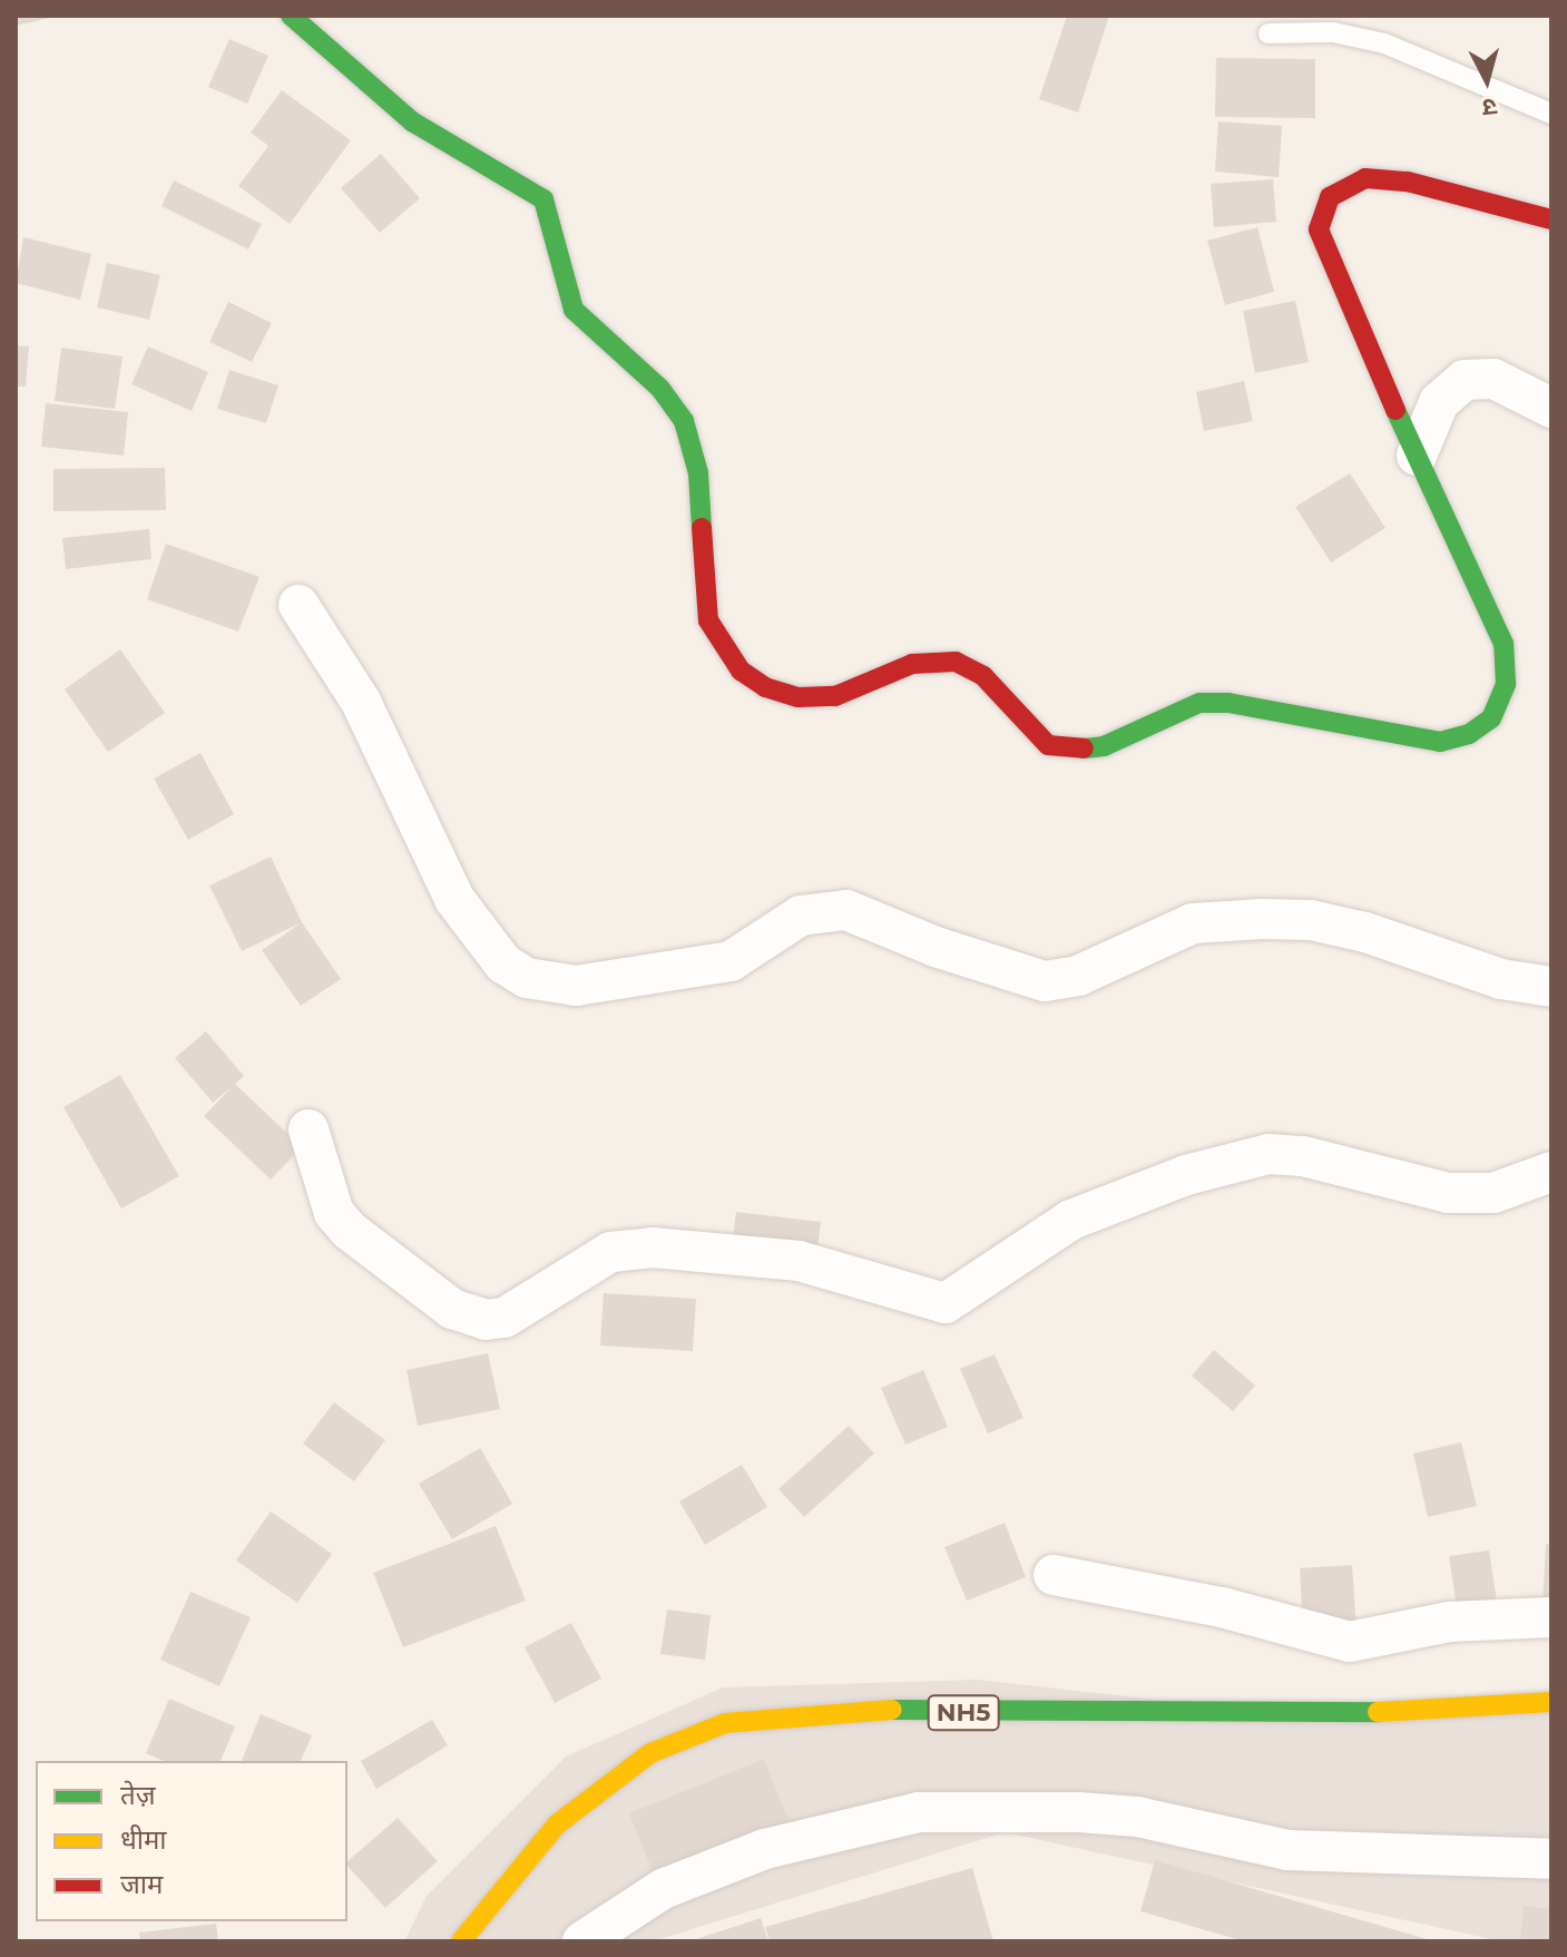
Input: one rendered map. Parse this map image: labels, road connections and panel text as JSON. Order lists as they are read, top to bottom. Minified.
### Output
{"streets":{"main road":["NH5"]},"legend":["तेज़","धीमा","जाम"],"north":"bottom"}
